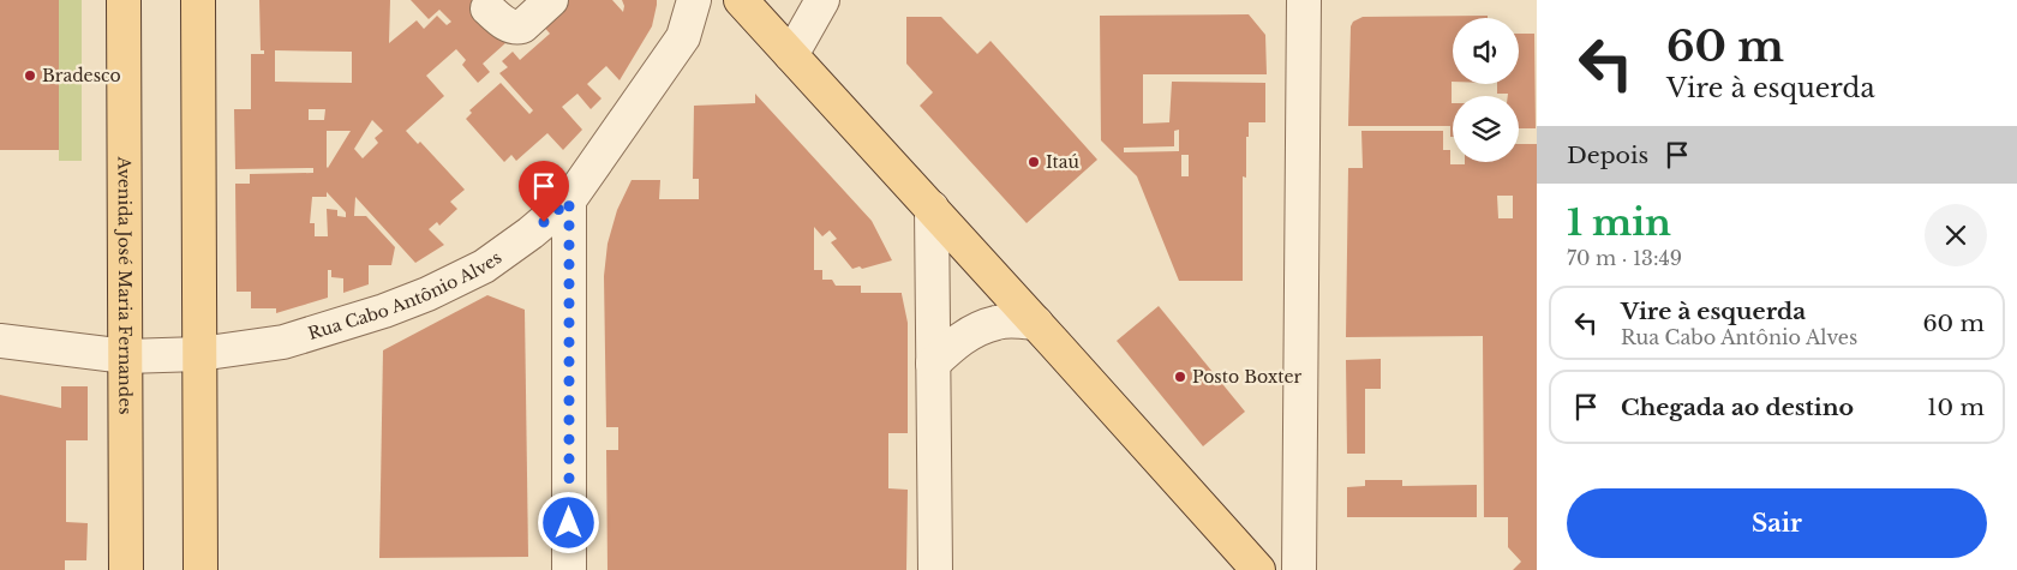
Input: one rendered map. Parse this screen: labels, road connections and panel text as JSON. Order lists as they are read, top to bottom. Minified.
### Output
{"streets":{"main road":["Avenida José Maria Fernandes"],"street":["Rua Cabo Antônio Alves"]},"crossings":[["Avenida José Maria Fernandes","Rua Cabo Antônio Alves"]],"places":["Bradesco","Itaú","Posto Boxter"],"page":{"turn":["60 m","Vire à esquerda"],"then":"Depois","heading":["1 min","70 m · 13:49"],"list":[{"name":"Vire à esquerda","note":"Rua Cabo Antônio Alves","value":"60 m"},{"name":"Chegada ao destino","value":"10 m"}],"buttons":"Sair"}}
